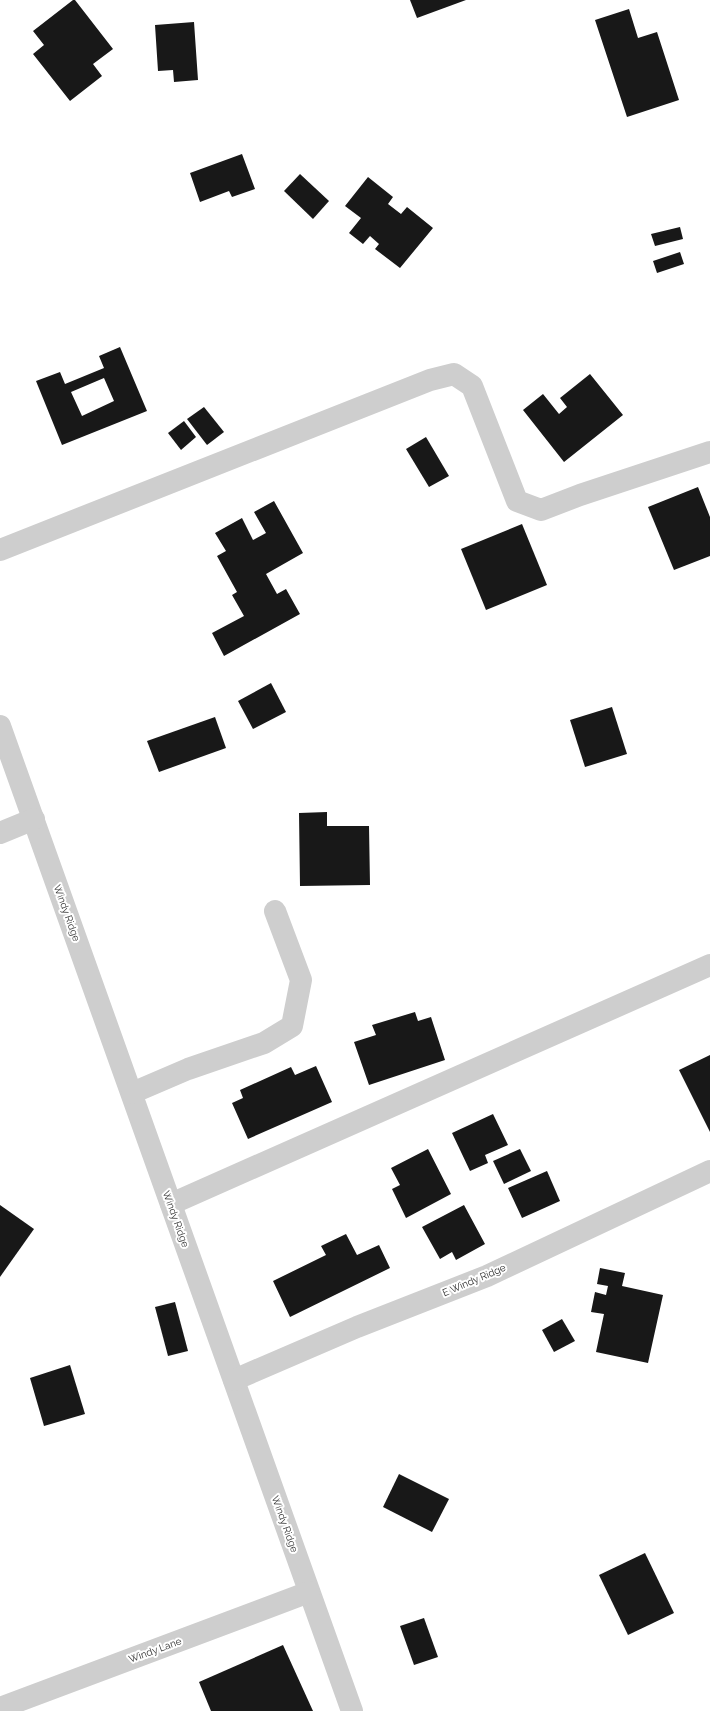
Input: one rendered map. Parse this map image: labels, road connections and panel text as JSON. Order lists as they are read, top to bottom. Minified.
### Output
{"streets":{"street":["Windy Ridge","E Windy Ridge","Windy Lane"]},"crossings":[["Windy Ridge","E Windy Ridge"],["Windy Ridge","Windy Lane"]]}
